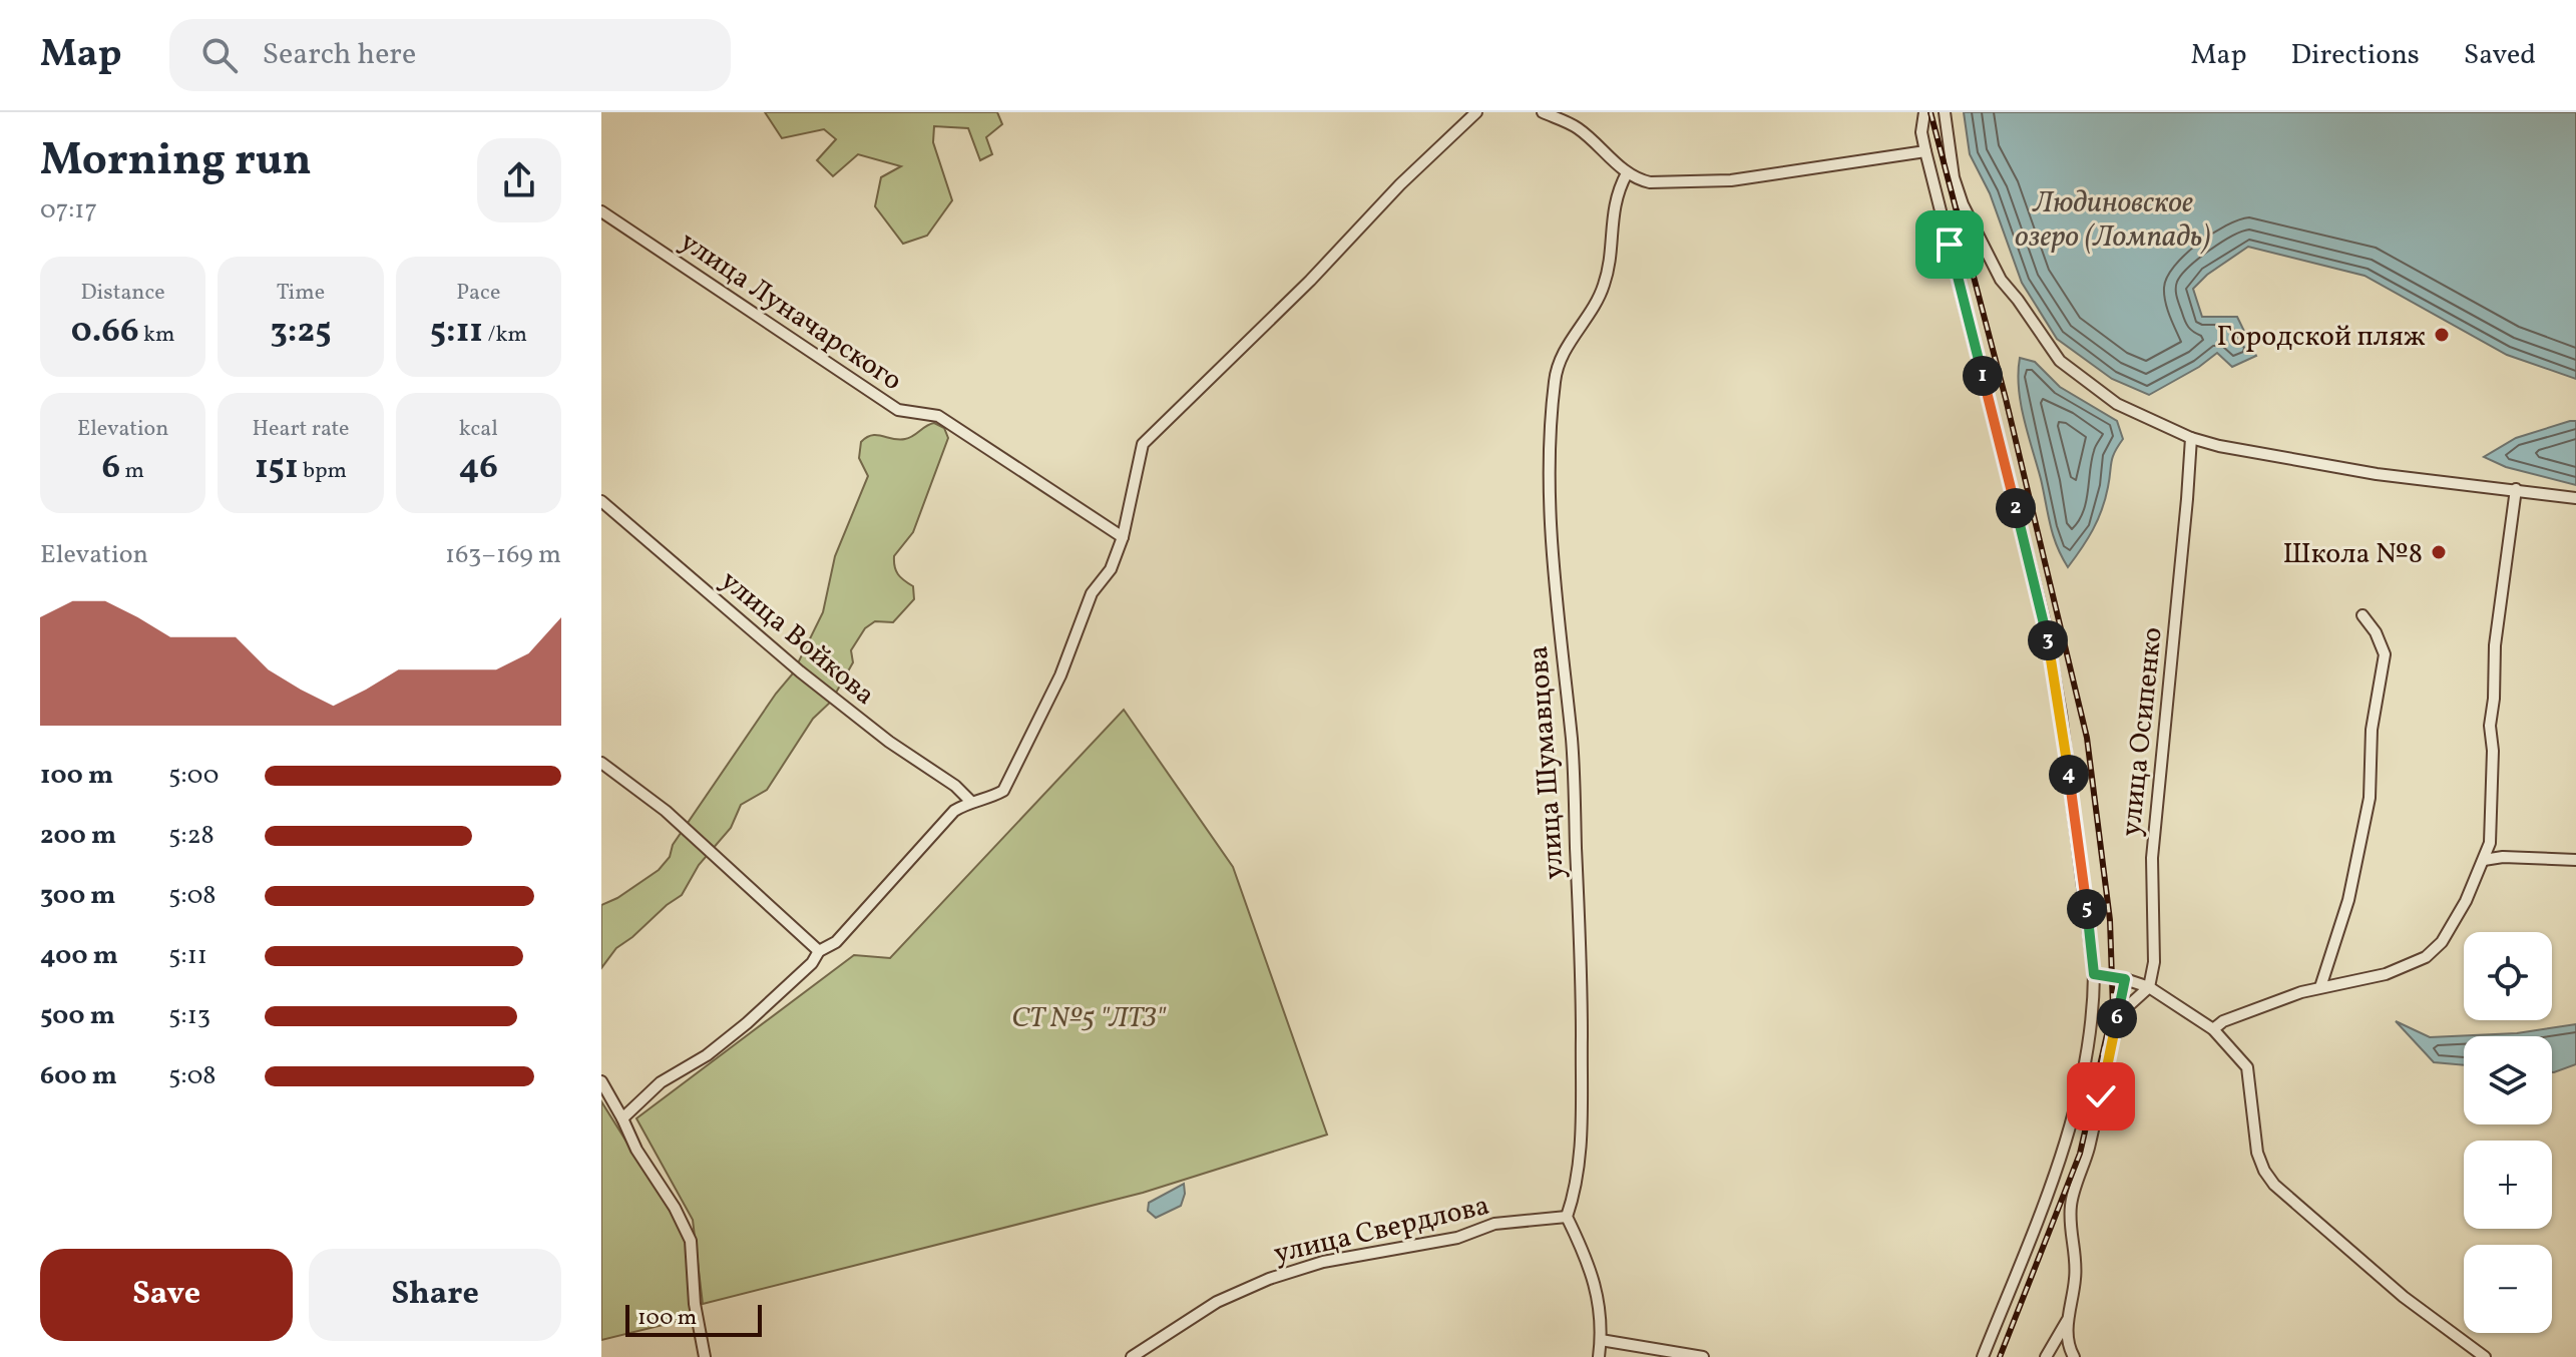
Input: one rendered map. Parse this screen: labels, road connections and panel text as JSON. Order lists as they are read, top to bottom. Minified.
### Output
{"streets":{"street":["улица Луначарского","улица Войкова","улица Осипенко","улица Шумавцова","улица Свердлова"]},"crossings":[["улица Шумавцова","улица Свердлова"]],"water":["Людиновское озеро (Ломпадь)"],"parks":["СТ №5 \"ЛТЗ\""],"places":["Городской пляж","Школа №8"],"scale_bar":"100 m","page":{"header":"Map","search":"Search here","nav":["Map","Directions","Saved"],"heading":["Morning run","07:17"],"stats":[["Distance","0.66 km"],["Time","3:25"],["Pace","5:11 /km"],["Elevation","6 m"],["Heart rate","151 bpm"],["kcal","46"]],"pins":["1","2","3","4","5","6"],"chart":["Elevation","163–169 m"],"list":[{"name":"100 m","note":"5:00"},{"name":"200 m","note":"5:28"},{"name":"300 m","note":"5:08"},{"name":"400 m","note":"5:11"},{"name":"500 m","note":"5:13"},{"name":"600 m","note":"5:08"}],"map_buttons":["+","−"],"buttons":["Save","Share"],"scale":"100 m"}}
